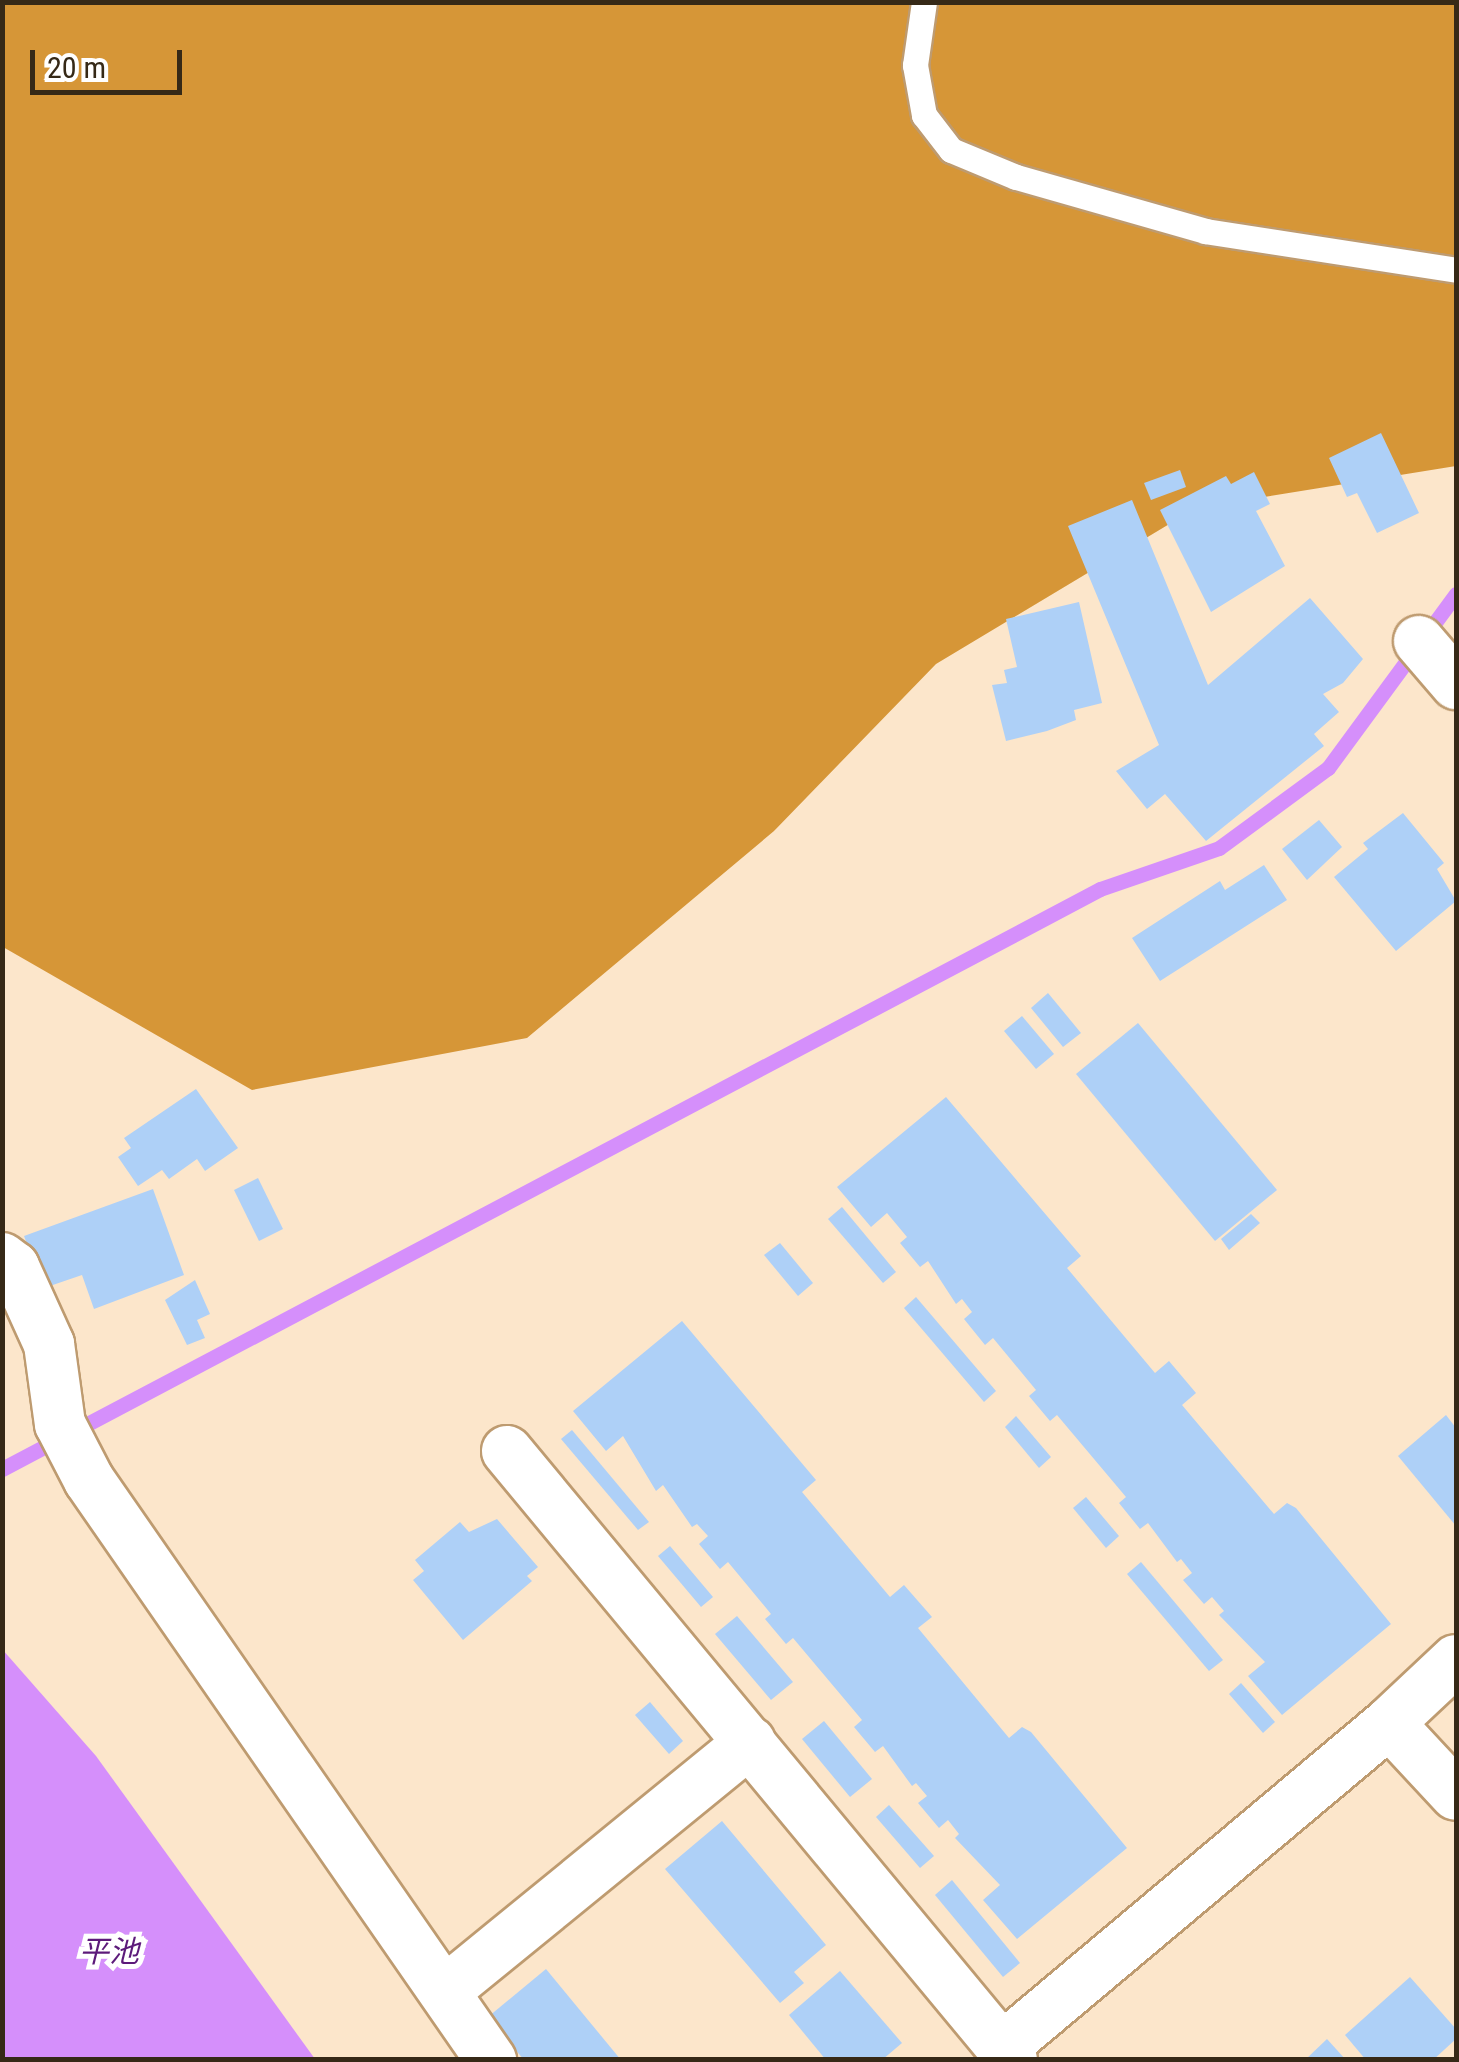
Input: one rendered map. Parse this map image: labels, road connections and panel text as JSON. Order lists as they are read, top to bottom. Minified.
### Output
{"water":["平池"],"scale_bar":"20 m"}
